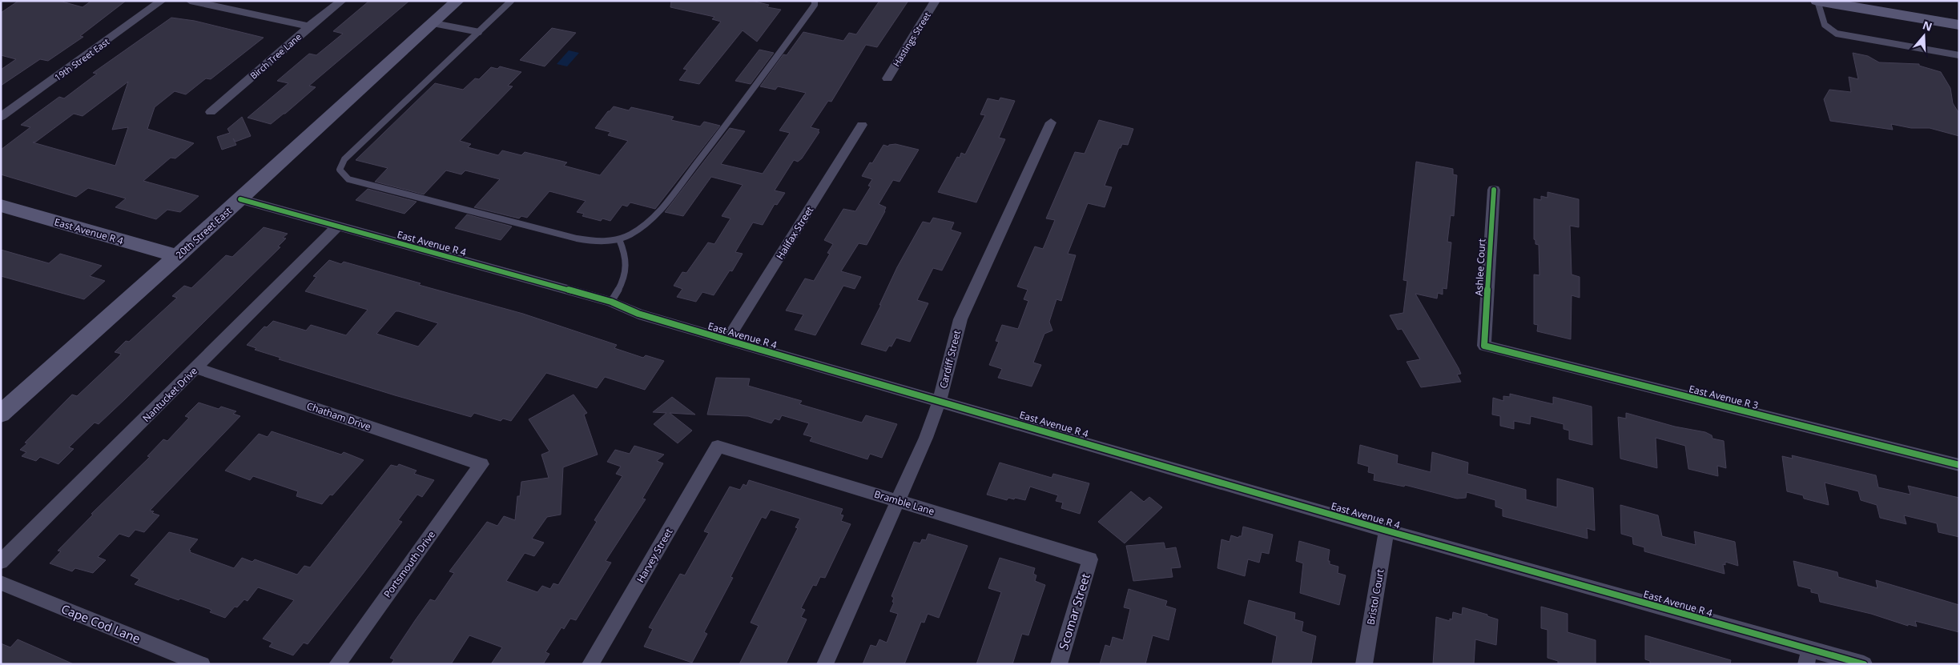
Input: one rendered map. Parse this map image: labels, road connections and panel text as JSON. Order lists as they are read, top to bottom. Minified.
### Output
{"streets":{"street":["Hastings Street","Birch Tree Lane","19th Street East","East Avenue R 4","20th Street East","Halifax Street","Ashlee Court","Cardiff Street","Nantucket Drive","East Avenue R 3","Chatham Drive","Bramble Lane","Harvey Street","Portsmouth Drive","Bristol Court","Scomar Street","Cape Cod Lane"]},"crossings":[["East Avenue R 4","20th Street East"],["East Avenue R 4","Halifax Street"],["East Avenue R 4","Cardiff Street"],["East Avenue R 4","Nantucket Drive"],["East Avenue R 4","Bristol Court"],["Ashlee Court","East Avenue R 3"],["Cardiff Street","Bramble Lane"],["Nantucket Drive","Chatham Drive"],["Chatham Drive","Portsmouth Drive"],["Bramble Lane","Harvey Street"],["Bramble Lane","Scomar Street"]],"north":"top"}
